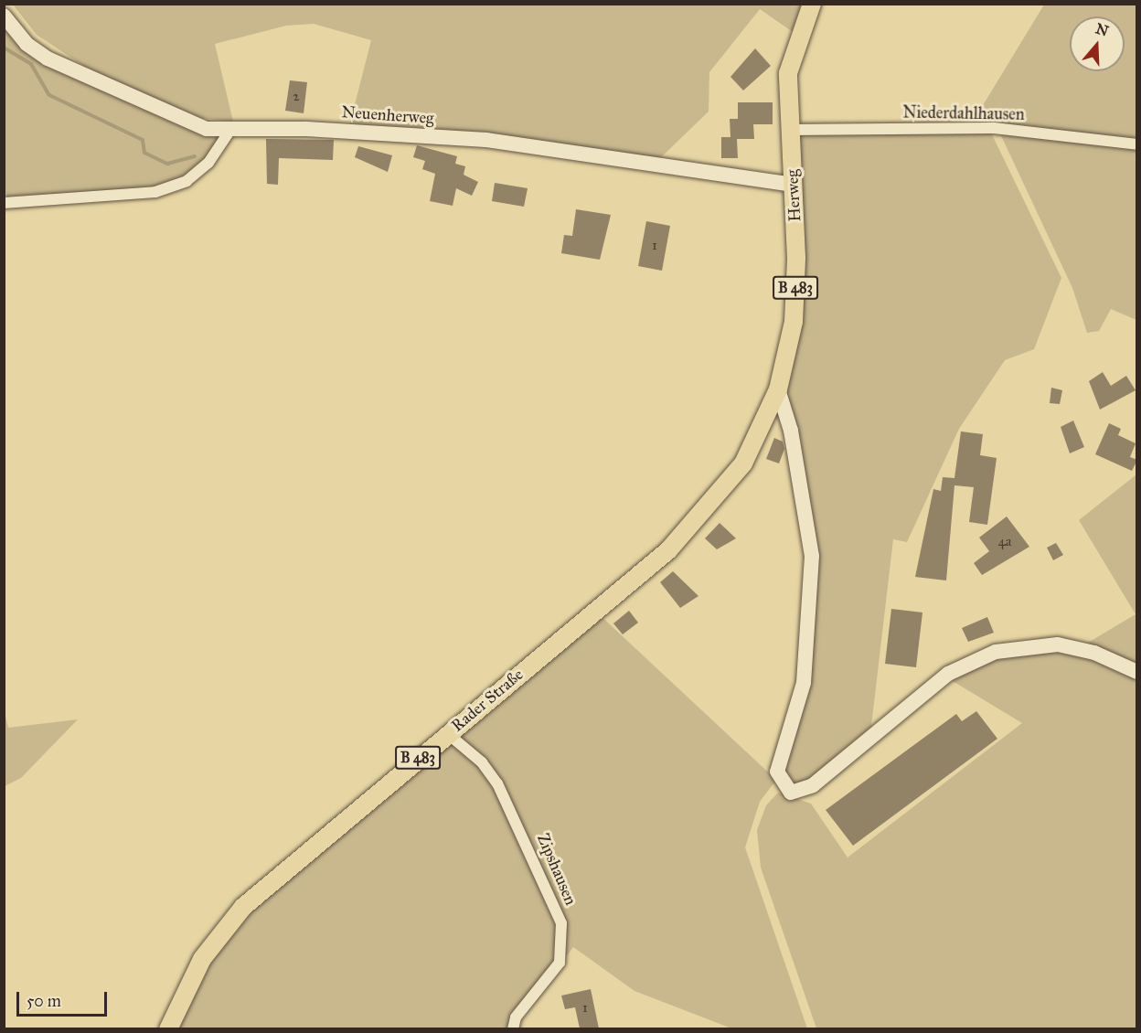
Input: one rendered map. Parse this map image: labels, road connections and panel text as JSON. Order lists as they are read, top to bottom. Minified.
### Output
{"streets":{"main road":["Herweg","B 483","Rader Straße"],"street":["Niederdahlhausen","Neuenherweg","Zipshausen"]},"crossings":[["Niederdahlhausen","Herweg"],["Neuenherweg","Herweg"],["Herweg","Rader Straße"],["Rader Straße","Zipshausen"]],"house_numbers":["2","1","4a","1"],"scale_bar":"50 m","north":"top"}
